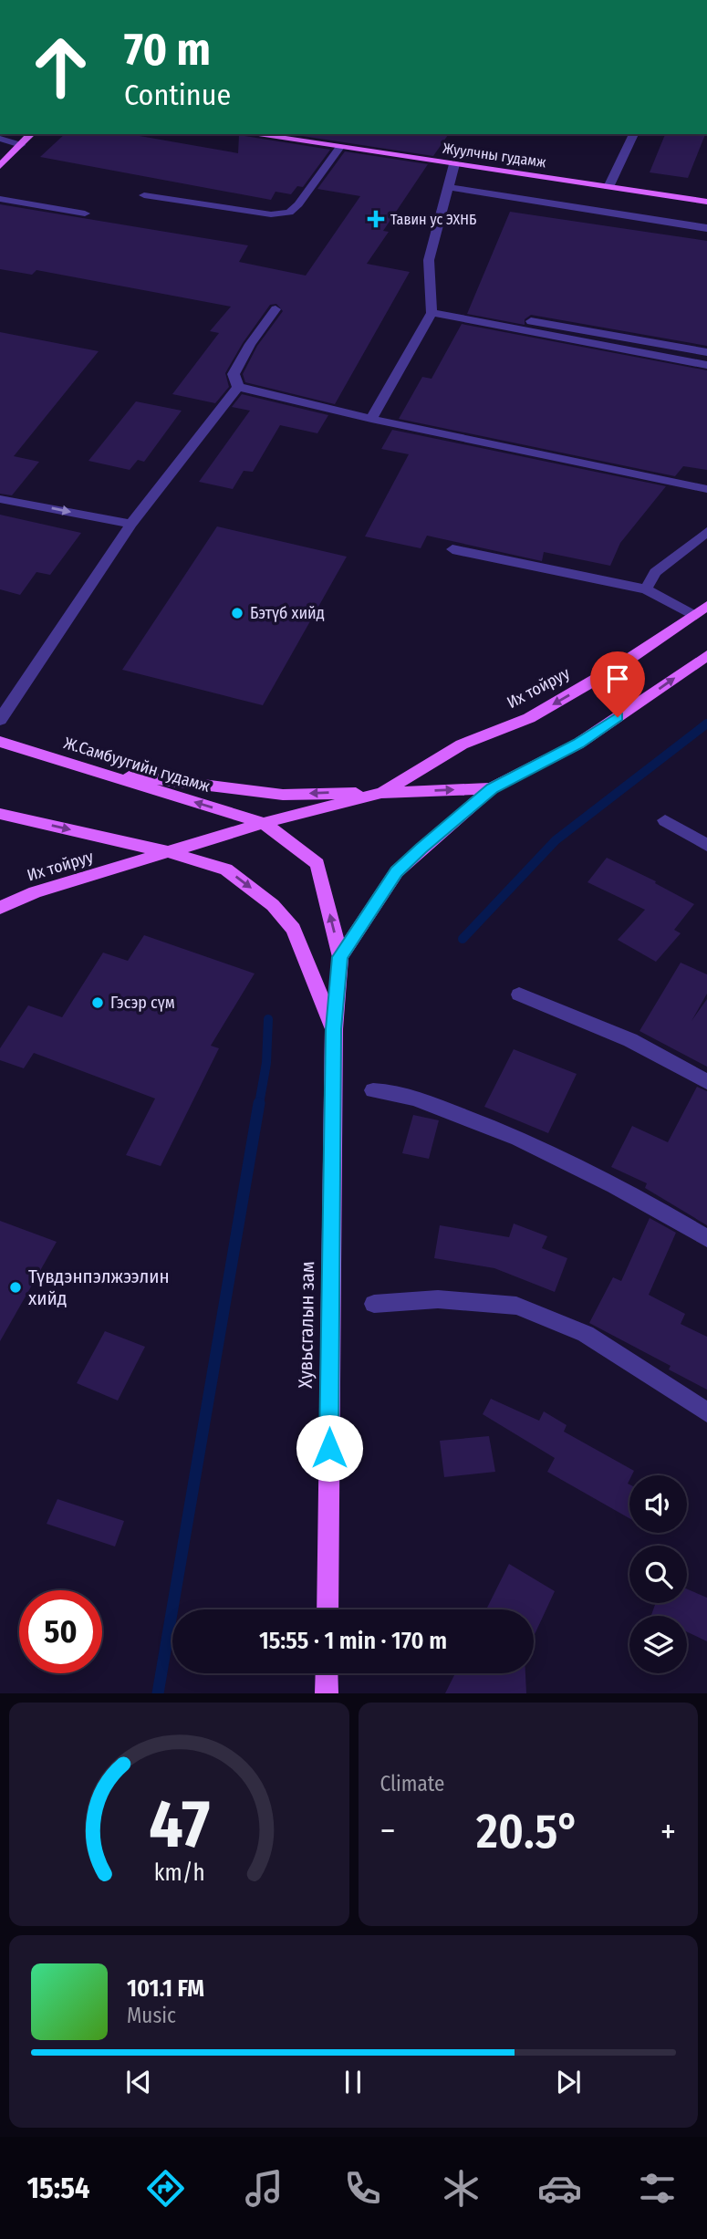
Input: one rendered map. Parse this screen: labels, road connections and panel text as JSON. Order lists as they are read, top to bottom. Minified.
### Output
{"streets":{"main road":["Жуулчны гудамж","Их тойруу","Ж.Самбуугийн гудамж","Хувьсгалын зам"]},"crossings":[["Их тойруу","Ж.Самбуугийн гудамж"]],"places":{"health":["Тавин ус ЭХНБ"],"other":["Бэтүб хийд","Гэсэр сүм","Түвдэнпэлжээлин хийд"]},"page":{"turn":["70 m","Continue"],"limit":"50","trip":"15:55 · 1 min · 170 m","tile":"Climate","heat":["−","20.5°","+"],"song":["101.1 FM","Music"],"tabs":"15:54","gauge":["47","km/h"]}}
